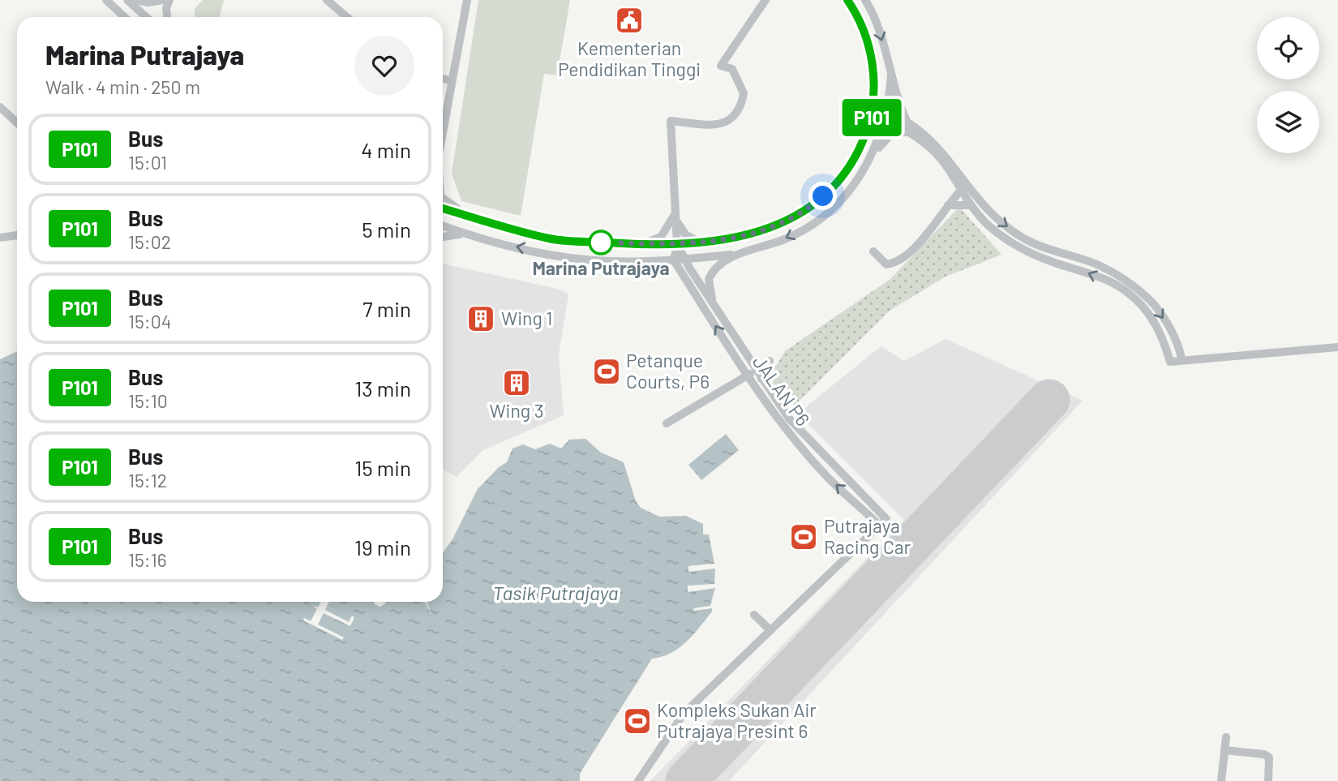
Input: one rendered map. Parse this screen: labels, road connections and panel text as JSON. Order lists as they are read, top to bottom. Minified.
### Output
{"streets":{"street":["JALAN P6"]},"water":["Tasik Putrajaya"],"places":{"public building":["Kementerian Pendidikan Tinggi"],"other":["Marina Putrajaya"],"building":["Wing 1","Wing 3"],"sports":["Petanque Courts, P6","Putrajaya Racing Car","Kompleks Sukan Air Putrajaya Presint 6"]},"lines":["bus line P101"],"page":{"on_map":"P101","heading":["Marina Putrajaya","Walk · 4 min · 250 m"],"list":[{"mark":"P101","name":"Bus","note":"15:01","value":"4 min"},{"mark":"P101","name":"Bus","note":"15:02","value":"5 min"},{"mark":"P101","name":"Bus","note":"15:04","value":"7 min"},{"mark":"P101","name":"Bus","note":"15:10","value":"13 min"},{"mark":"P101","name":"Bus","note":"15:12","value":"15 min"},{"mark":"P101","name":"Bus","note":"15:16","value":"19 min"}]}}
